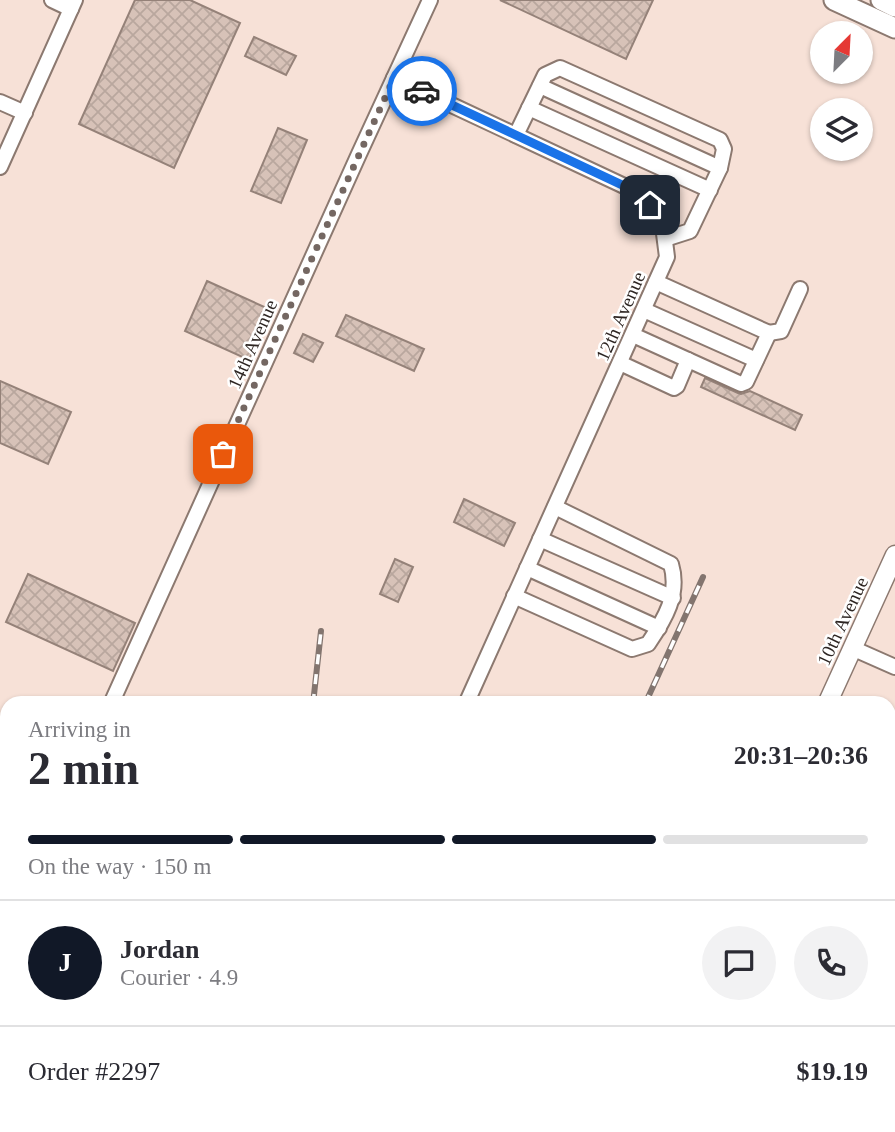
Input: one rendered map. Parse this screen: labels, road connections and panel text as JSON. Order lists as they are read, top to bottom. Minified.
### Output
{"streets":{"main road":["10th Avenue"],"street":["12th Avenue","14th Avenue"]},"north":"top right","page":{"heading":["2 min","Arriving in","20:31–20:36"],"panel":["Jordan","Courier · 4.9","Order #2297","$19.19"],"bar":"On the way · 150 m","round":"J"}}
